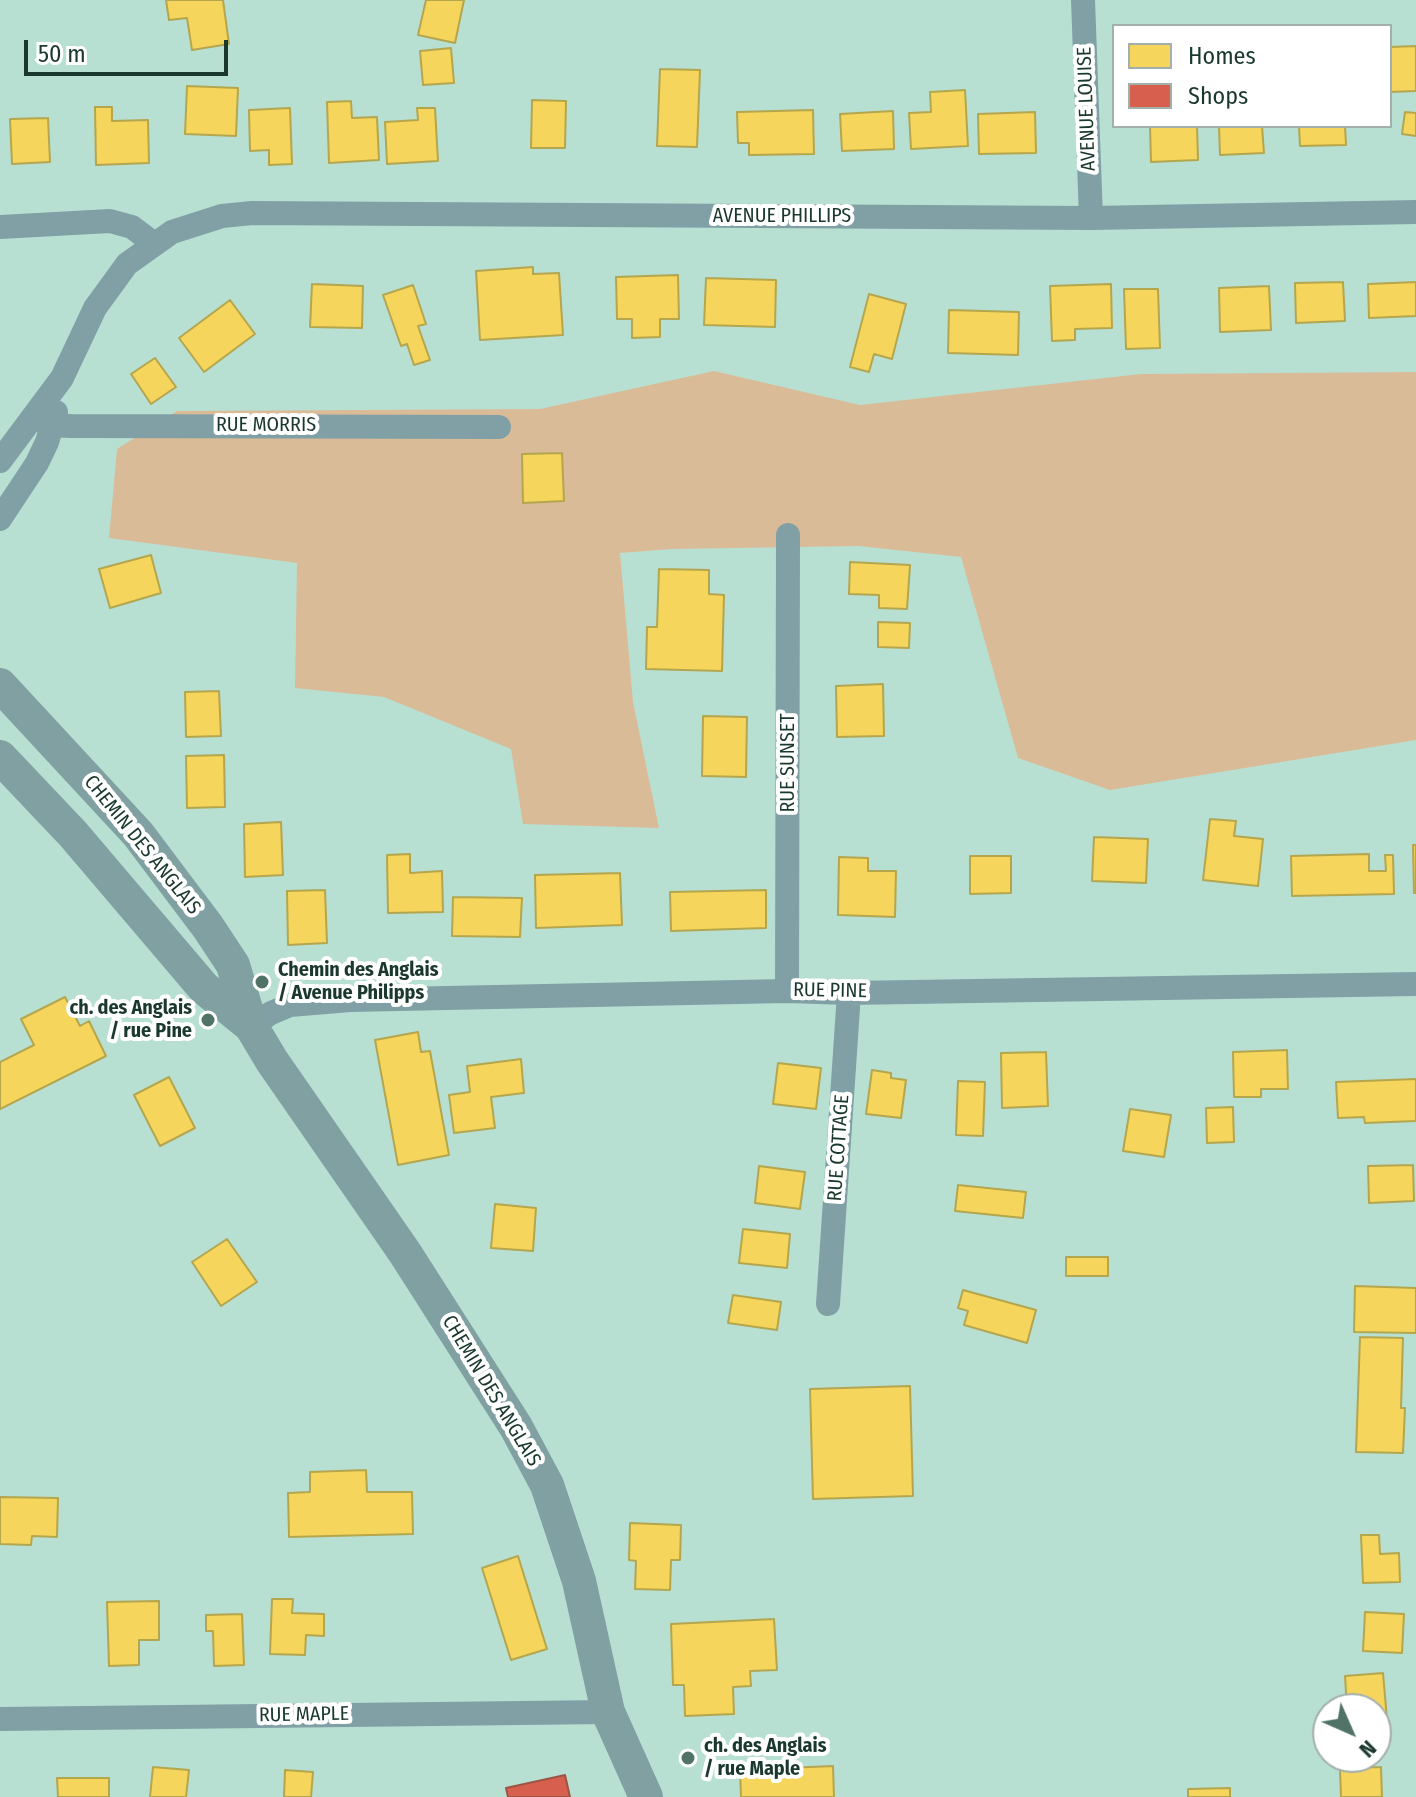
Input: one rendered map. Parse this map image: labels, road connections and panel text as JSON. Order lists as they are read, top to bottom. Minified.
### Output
{"streets":{"street":["AVENUE LOUISE","AVENUE PHILLIPS","RUE MORRIS","RUE SUNSET","CHEMIN DES ANGLAIS","RUE PINE","RUE COTTAGE","RUE MAPLE"]},"crossings":[["AVENUE LOUISE","AVENUE PHILLIPS"],["AVENUE PHILLIPS","RUE MORRIS"],["RUE SUNSET","RUE PINE"],["CHEMIN DES ANGLAIS","RUE PINE"],["CHEMIN DES ANGLAIS","RUE MAPLE"],["RUE PINE","RUE COTTAGE"]],"places":["Chemin des Anglais / Avenue Philipps","ch. des Anglais / rue Pine","ch. des Anglais / rue Maple"],"legend":["Homes","Shops"],"scale_bar":"50 m","north":"bottom right"}
